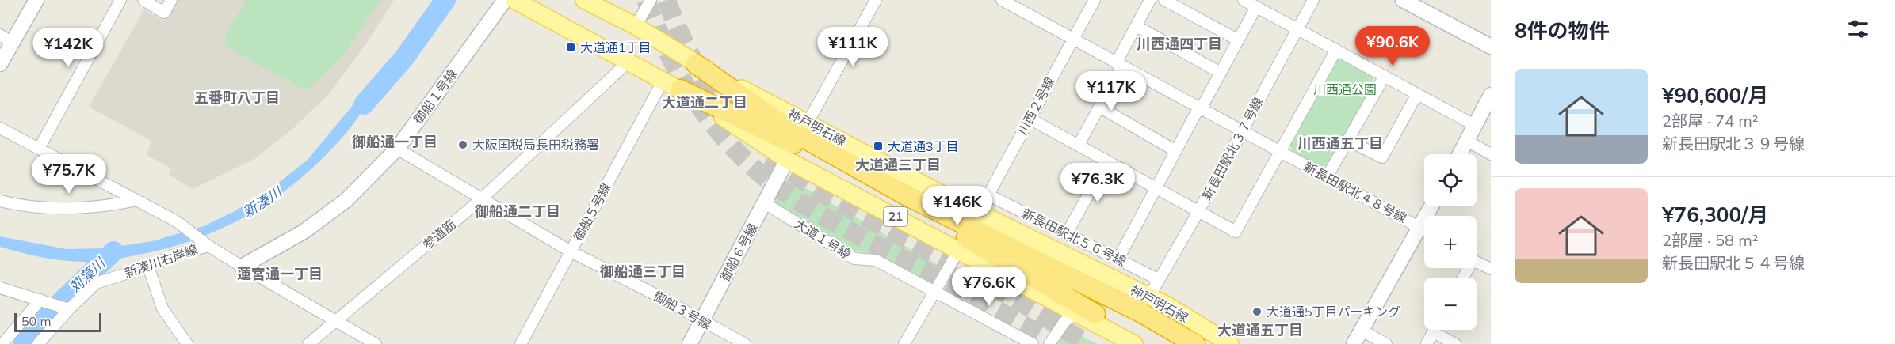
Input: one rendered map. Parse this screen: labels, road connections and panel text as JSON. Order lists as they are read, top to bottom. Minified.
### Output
{"streets":{"main road":["神戸明石線","21"],"street":["御船１号線","川西２号線","新長田駅北３７号線","新長田駅北４８号線","御船５号線","参道筋","新長田駅北５６号線","大道１号線","御船６号線","新湊川右岸線","御船３号線"]},"crossings":[["御船１号線","御船３号線"],["川西２号線","神戸明石線"],["川西２号線","新長田駅北４８号線"],["川西２号線","新長田駅北５６号線"],["川西２号線","大道１号線"],["神戸明石線","新長田駅北３７号線"],["神戸明石線","御船５号線"],["神戸明石線","参道筋"],["神戸明石線","御船６号線"],["新長田駅北３７号線","新長田駅北４８号線"],["新長田駅北３７号線","新長田駅北５６号線"],["御船５号線","御船３号線"],["参道筋","御船３号線"],["大道１号線","御船６号線"],["御船６号線","御船３号線"]],"districts":["川西通四丁目","五番町八丁目","大道通二丁目","御船通一丁目","川西通五丁目","大道通三丁目","御船通二丁目","御船通三丁目","蓮宮通一丁目","大道通五丁目"],"water":["新湊川","苅藻川"],"parks":["川西通公園"],"places":{"transit":["大道通1丁目","大道通3丁目"],"other":["大阪国税局長田税務署","大道通5丁目パーキング"]},"scale_bar":"50 m","page":{"heading":"8件の物件","price":["¥90.6K","¥111K","¥142K","¥117K","¥75.7K","¥76.3K","¥146K","¥76.6K"],"list":[{"name":"¥90,600/月","note":"2部屋 · 74 m² · 新長田駅北３９号線"},{"name":"¥76,300/月","note":"2部屋 · 58 m² · 新長田駅北５４号線"}],"map_buttons":["+","−"],"scale":"50 m"}}
